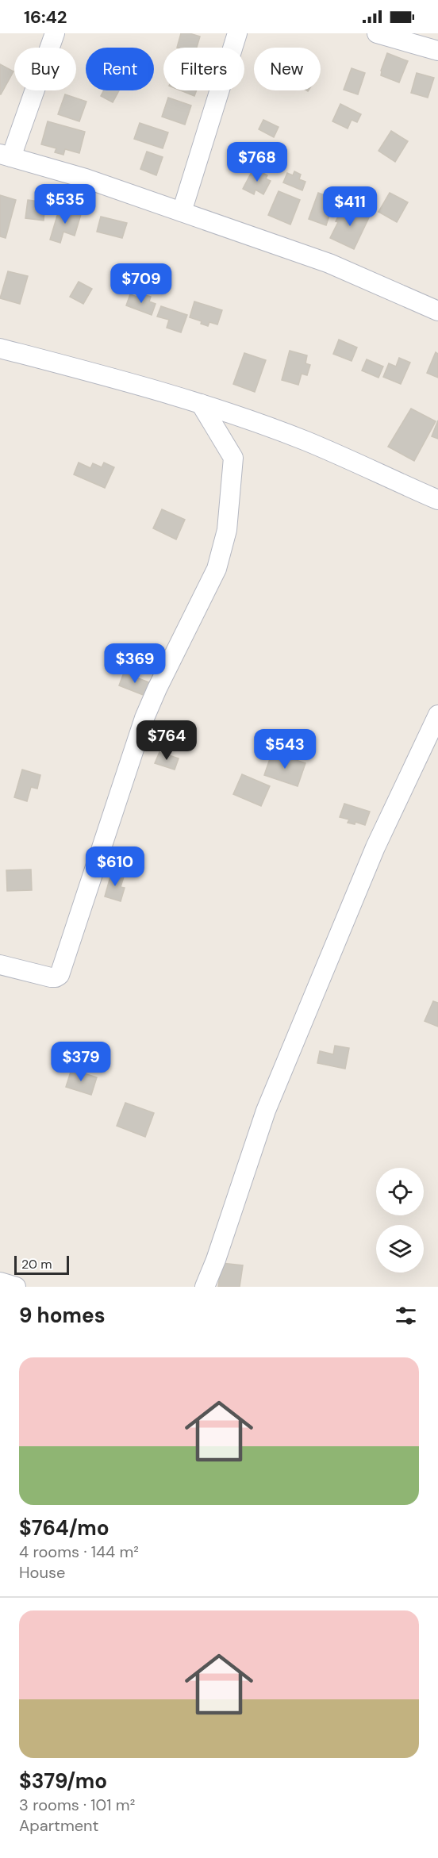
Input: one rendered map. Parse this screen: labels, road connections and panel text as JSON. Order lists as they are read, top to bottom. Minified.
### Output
{"scale_bar":"20 m","page":{"status":"16:42","chip":["Buy","Rent","Filters","New"],"price":["$768","$535","$411","$709","$369","$764","$543","$610","$379"],"scale":"20 m","heading":"9 homes","list":[{"name":"$764/mo","note":"4 rooms · 144 m² · House"},{"name":"$379/mo","note":"3 rooms · 101 m² · Apartment"}]}}
